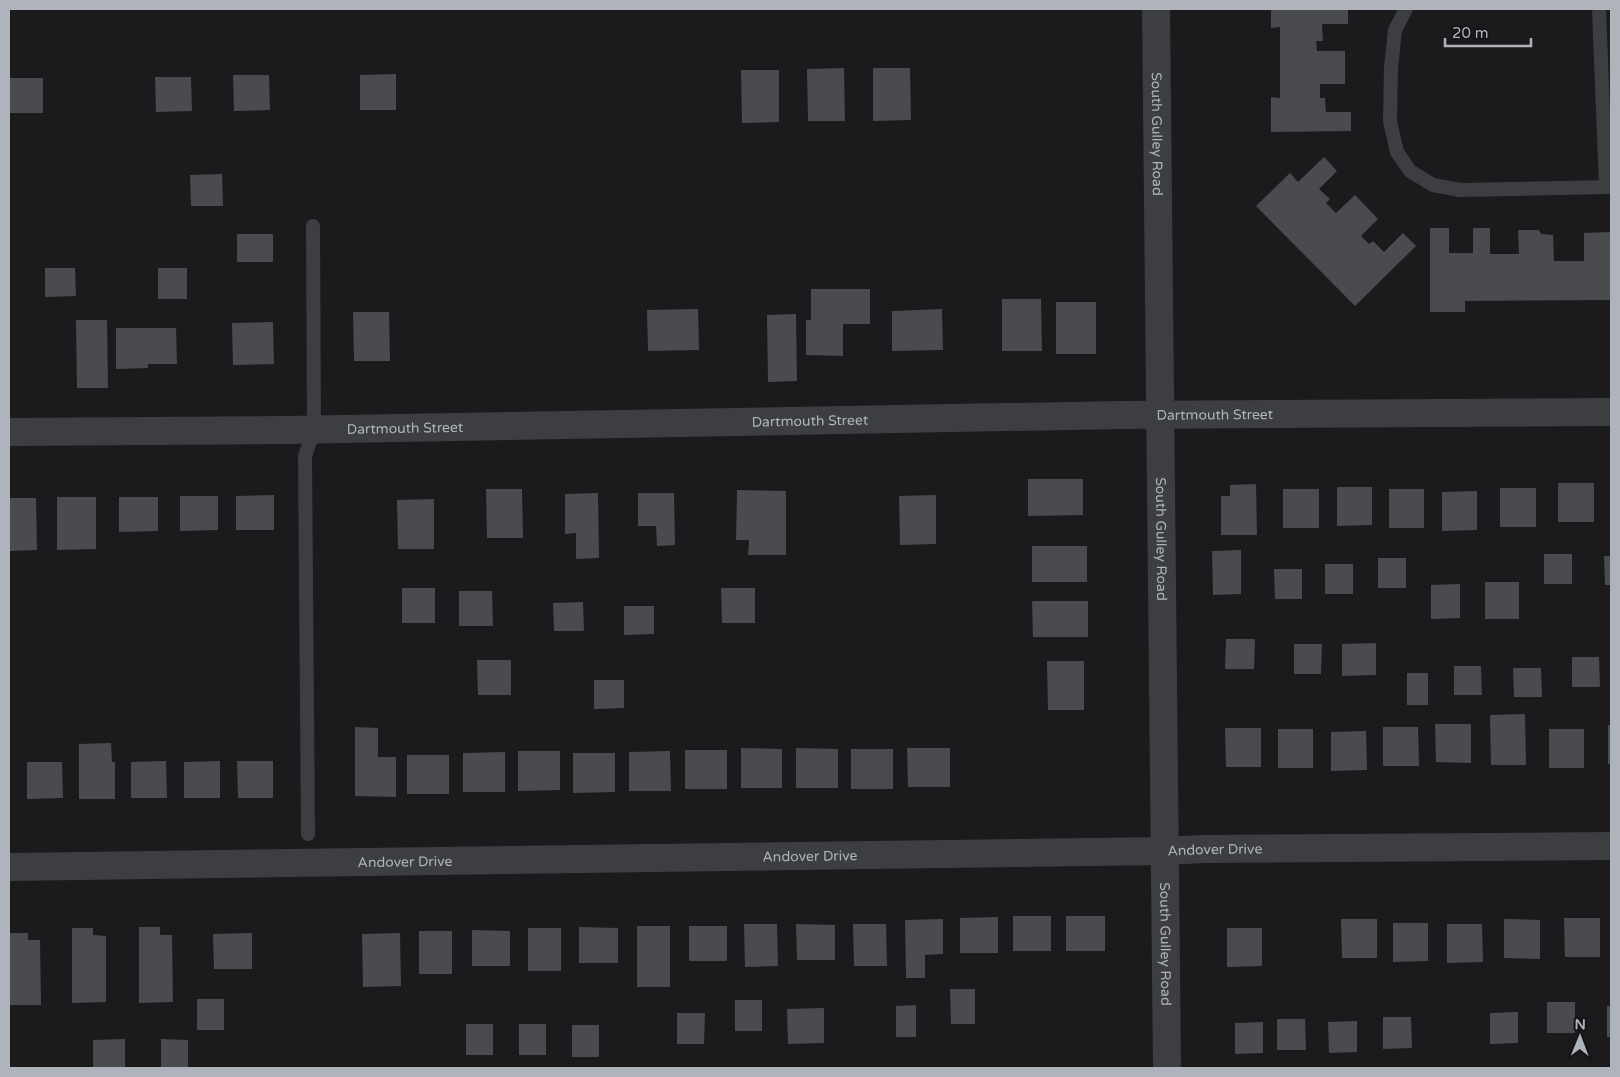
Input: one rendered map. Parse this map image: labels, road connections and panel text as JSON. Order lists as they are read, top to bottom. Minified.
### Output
{"streets":{"street":["South Gulley Road","Dartmouth Street","Andover Drive"]},"crossings":[["South Gulley Road","Dartmouth Street"],["South Gulley Road","Andover Drive"]],"scale_bar":"20 m","north":"top"}
